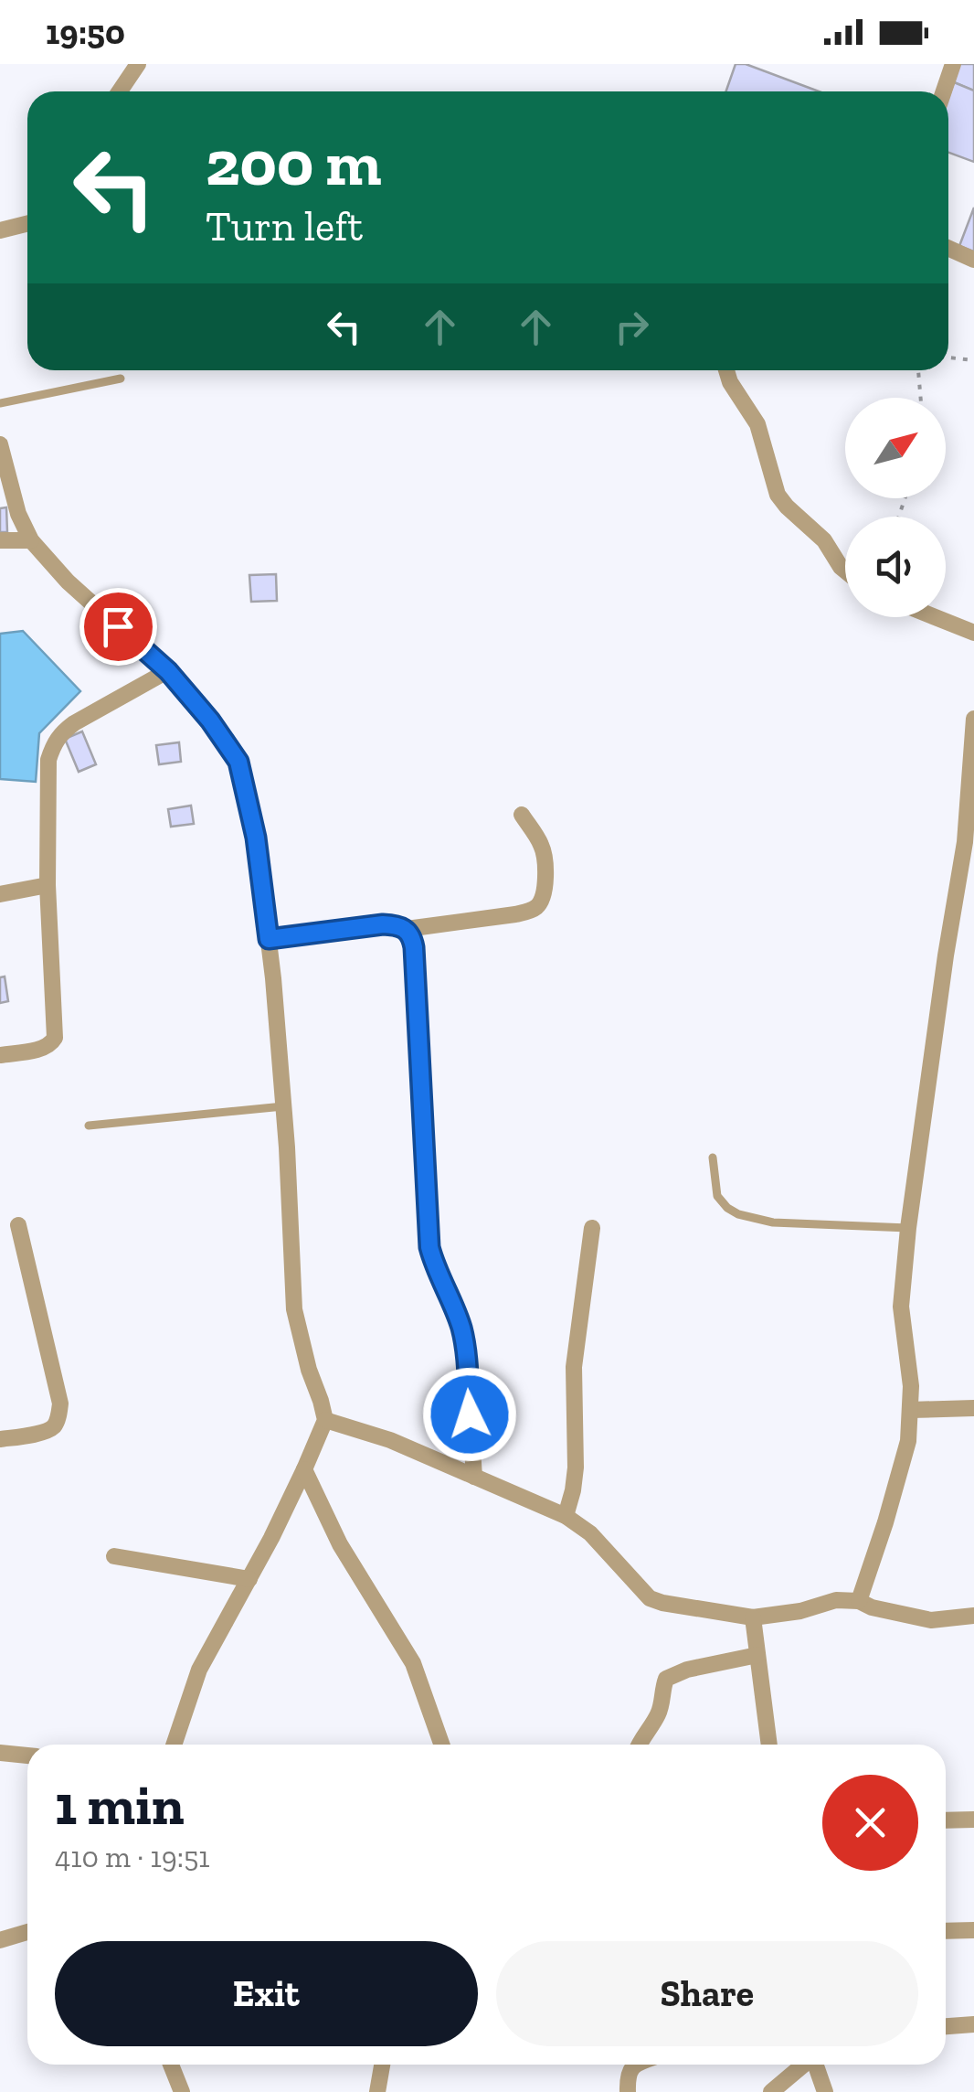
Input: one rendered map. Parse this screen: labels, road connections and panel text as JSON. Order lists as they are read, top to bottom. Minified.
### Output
{"north":"top right","page":{"status":"19:50","turn":["200 m","Turn left"],"heading":["1 min","410 m · 19:51"],"buttons":["Exit","Share"]}}
